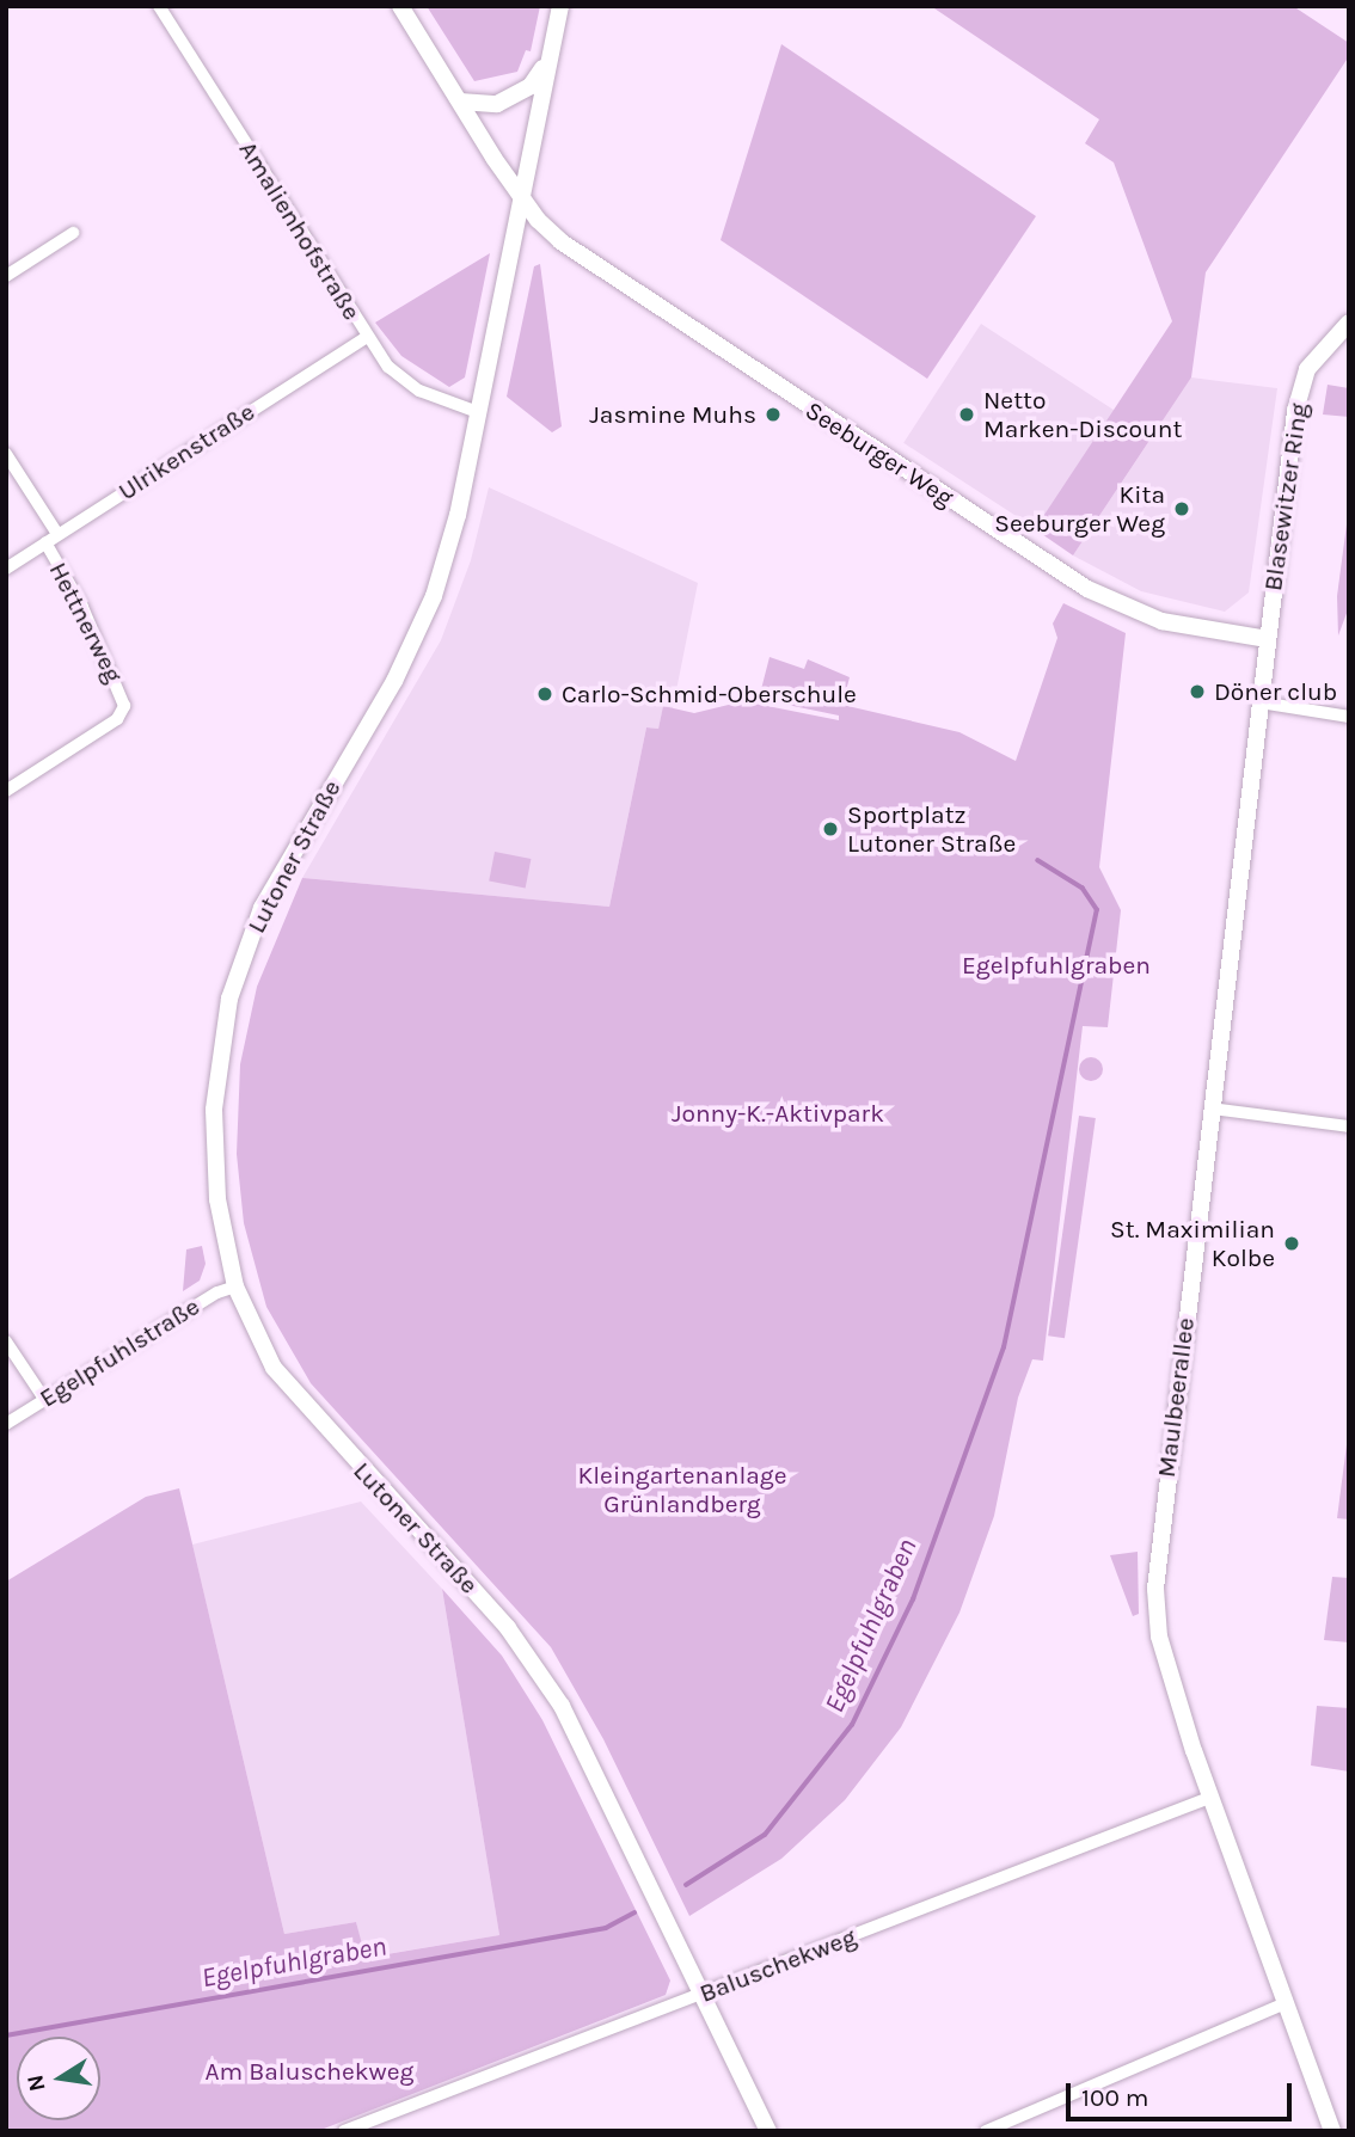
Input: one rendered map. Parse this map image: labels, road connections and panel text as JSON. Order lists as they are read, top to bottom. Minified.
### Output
{"streets":{"street":["Amalienhofstraße","Ulrikenstraße","Seeburger Weg","Blasewitzer Ring","Hettnerweg","Lutoner Straße","Egelpfuhlstraße","Maulbeerallee","Baluschekweg"]},"crossings":[["Amalienhofstraße","Ulrikenstraße"],["Amalienhofstraße","Lutoner Straße"],["Ulrikenstraße","Hettnerweg"],["Seeburger Weg","Blasewitzer Ring"],["Seeburger Weg","Lutoner Straße"],["Seeburger Weg","Maulbeerallee"],["Blasewitzer Ring","Maulbeerallee"],["Lutoner Straße","Egelpfuhlstraße"],["Lutoner Straße","Baluschekweg"],["Maulbeerallee","Baluschekweg"]],"water":["Egelpfuhlgraben"],"parks":["Egelpfuhlgraben","Jonny-K.-Aktivpark","Kleingartenanlage Grünlandberg","Am Baluschekweg"],"places":["Jasmine Muhs","Netto Marken-Discount","Kita Seeburger Weg","Döner club","Carlo-Schmid-Oberschule","Sportplatz Lutoner Straße","St. Maximilian Kolbe"],"scale_bar":"100 m","north":"left"}
